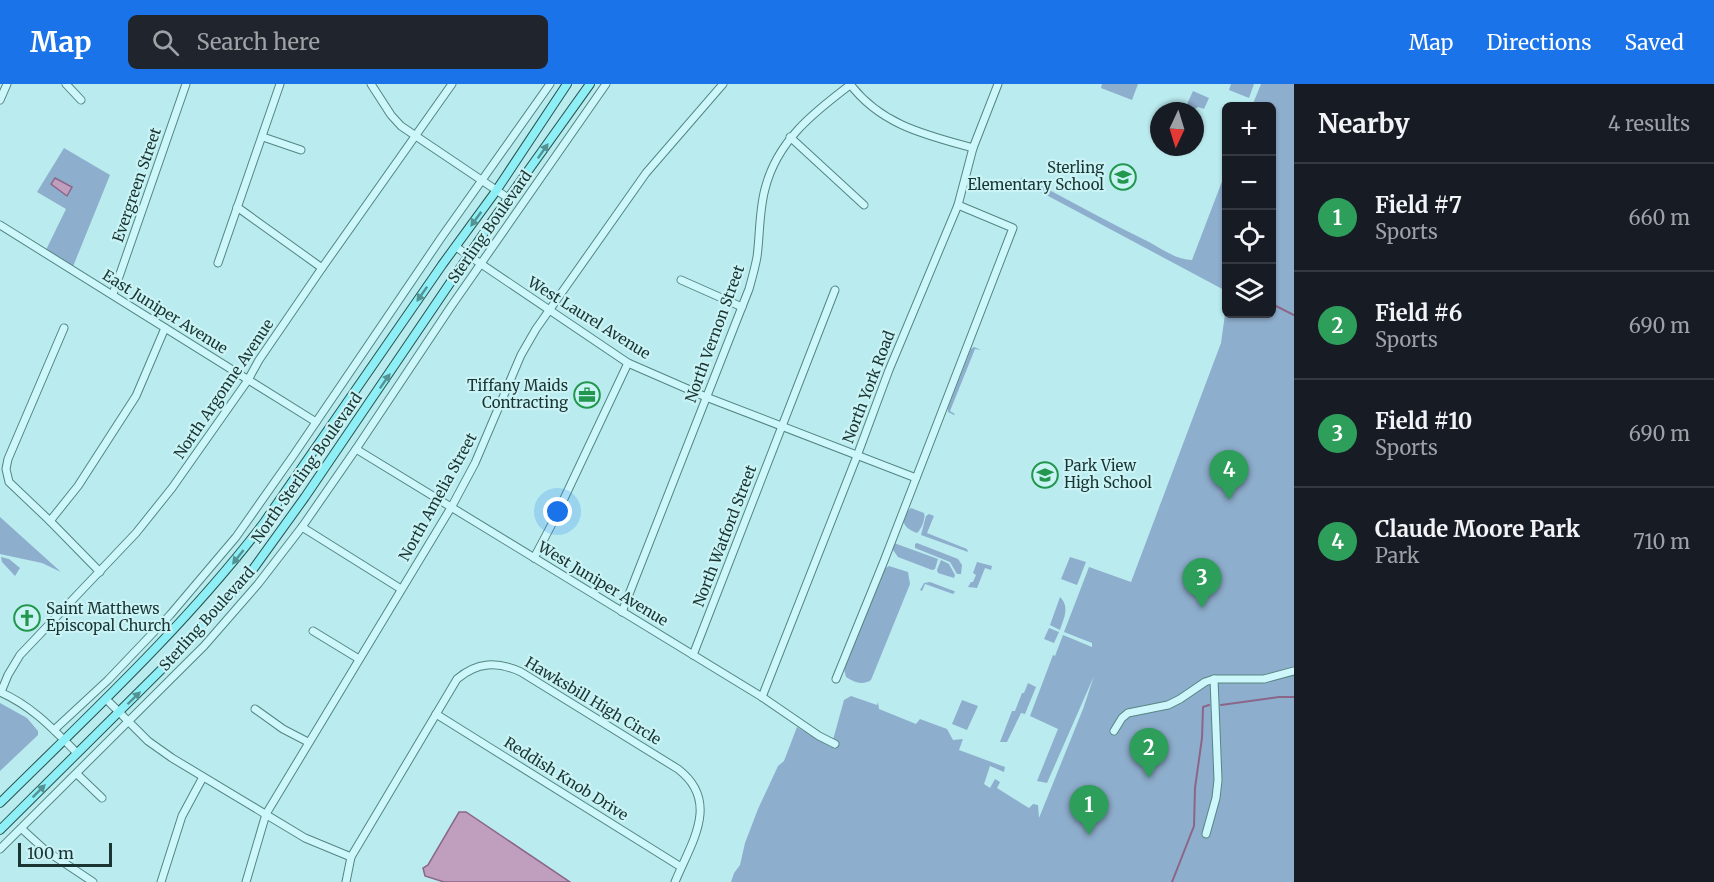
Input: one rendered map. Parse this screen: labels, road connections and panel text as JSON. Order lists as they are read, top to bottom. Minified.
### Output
{"streets":{"main road":["North Sterling Boulevard"],"street":["Evergreen Street","Sterling Boulevard","East Juniper Avenue","West Laurel Avenue","North Vernon Street","North York Road","North Argonne Avenue","North Amelia Street","North Watford Street","West Juniper Avenue","Hawksbill High Circle","Reddish Knob Drive"]},"crossings":[["Evergreen Street","East Juniper Avenue"],["Sterling Boulevard","East Juniper Avenue"],["Sterling Boulevard","West Laurel Avenue"],["Sterling Boulevard","West Juniper Avenue"],["East Juniper Avenue","North Argonne Avenue"],["West Laurel Avenue","North Vernon Street"],["West Laurel Avenue","North York Road"],["West Laurel Avenue","North Sterling Boulevard"],["West Laurel Avenue","North Amelia Street"],["West Laurel Avenue","North Watford Street"],["North Vernon Street","West Juniper Avenue"],["North York Road","West Juniper Avenue"],["North Amelia Street","West Juniper Avenue"],["North Watford Street","West Juniper Avenue"],["Hawksbill High Circle","Reddish Knob Drive"]],"places":{"school or university":["Sterling Elementary School","Park View High School"],"office":["Tiffany Maids Contracting"],"church":["Saint Matthews Episcopal Church"]},"scale_bar":"100 m","north":"bottom","page":{"header":"Map","search":"Search here","nav":["Map","Directions","Saved"],"heading":["Nearby","4 results"],"map_buttons":["+","−"],"list":[{"mark":"1","name":"Field #7","note":"Sports","value":"660 m"},{"mark":"2","name":"Field #6","note":"Sports","value":"690 m"},{"mark":"3","name":"Field #10","note":"Sports","value":"690 m"},{"mark":"4","name":"Claude Moore Park","note":"Park","value":"710 m"}],"pins":["4","3","2","1"],"scale":"100 m"}}
